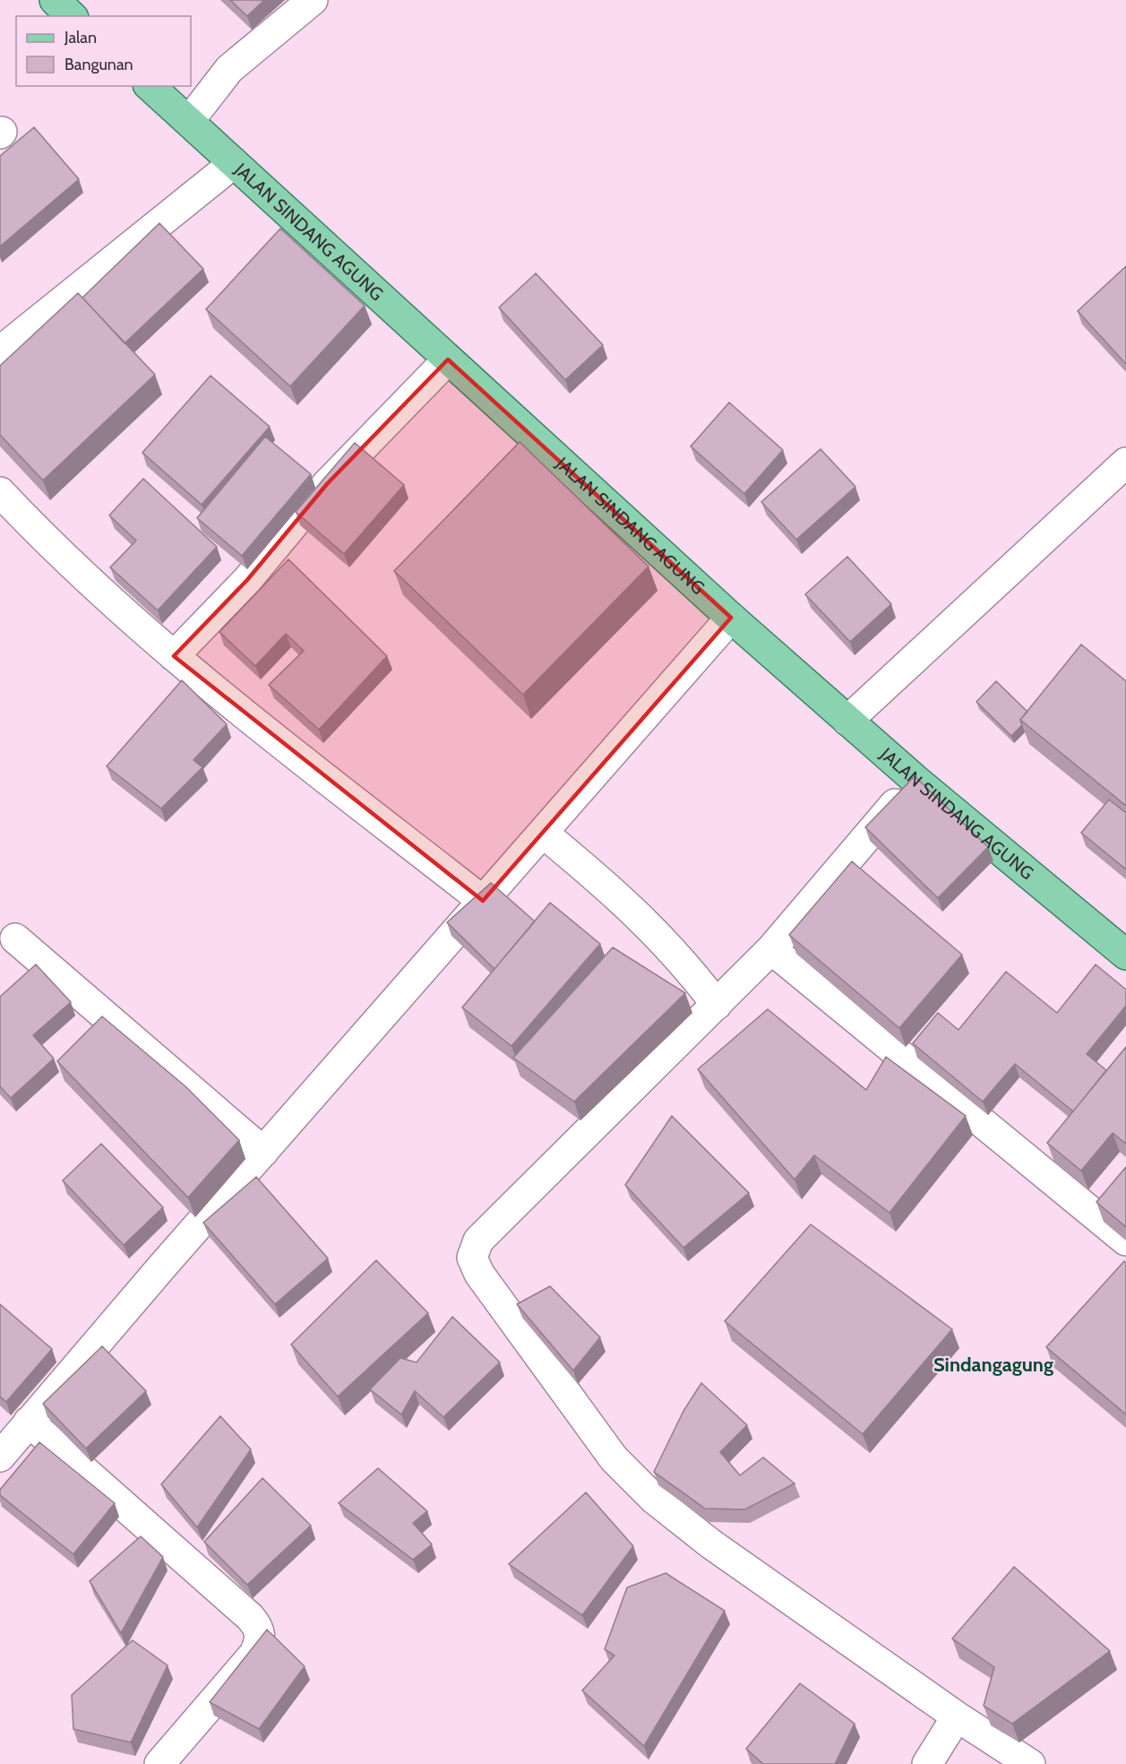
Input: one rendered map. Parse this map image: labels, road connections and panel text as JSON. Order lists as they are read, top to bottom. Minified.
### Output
{"streets":{"main road":["JALAN SINDANG AGUNG"]},"districts":["Sindangagung"],"legend":["Jalan","Bangunan"]}
